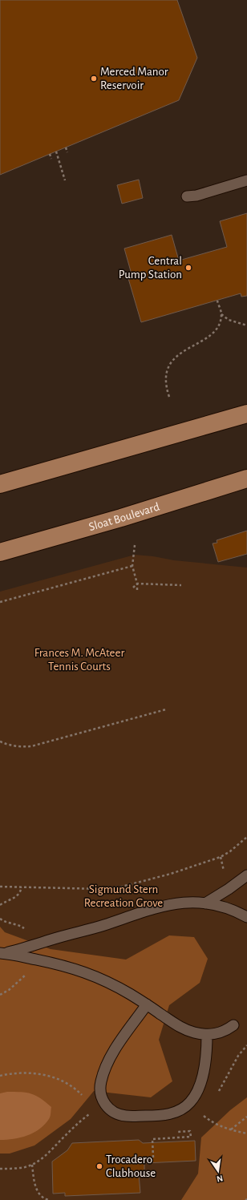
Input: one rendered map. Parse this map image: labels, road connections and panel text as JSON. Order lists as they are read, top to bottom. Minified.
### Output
{"streets":{"main road":["Sloat Boulevard"]},"parks":["Frances M. McAteer Tennis Courts","Sigmund Stern Recreation Grove"],"places":["Merced Manor Reservoir","Central Pump Station","Trocadero Clubhouse"],"north":"bottom"}
